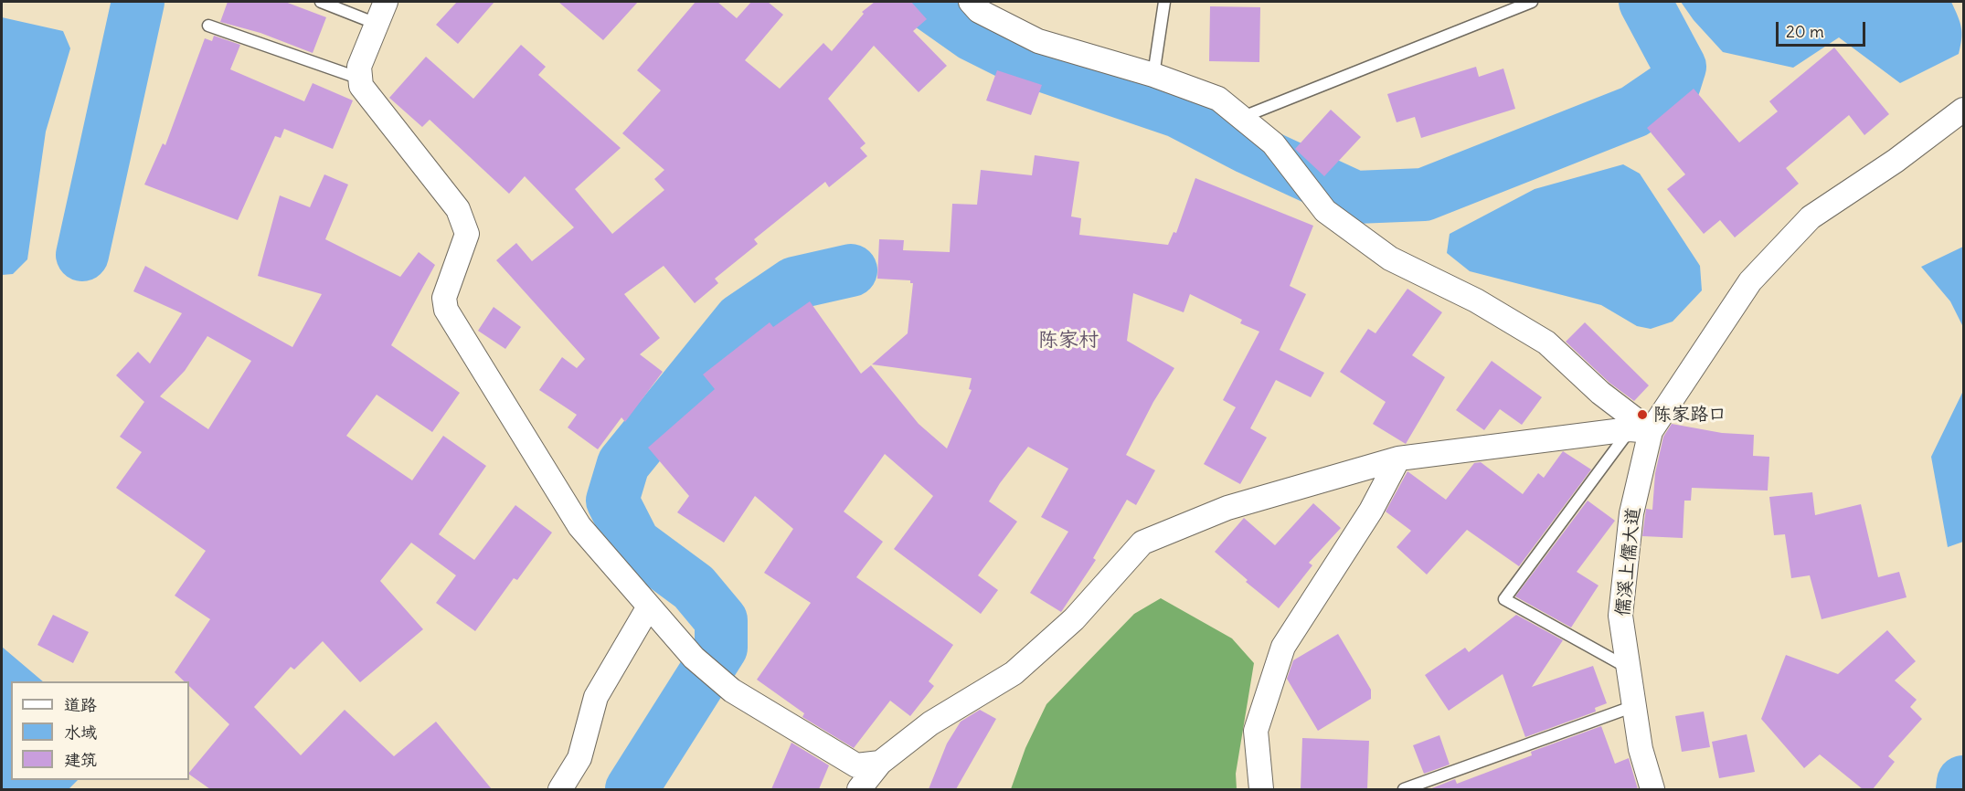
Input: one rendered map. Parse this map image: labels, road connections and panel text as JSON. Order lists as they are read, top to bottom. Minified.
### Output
{"streets":{"street":["儒溪上儒大道"]},"districts":["陈家村"],"places":["陈家路口"],"legend":["道路","水域","建筑"],"scale_bar":"20 m"}
